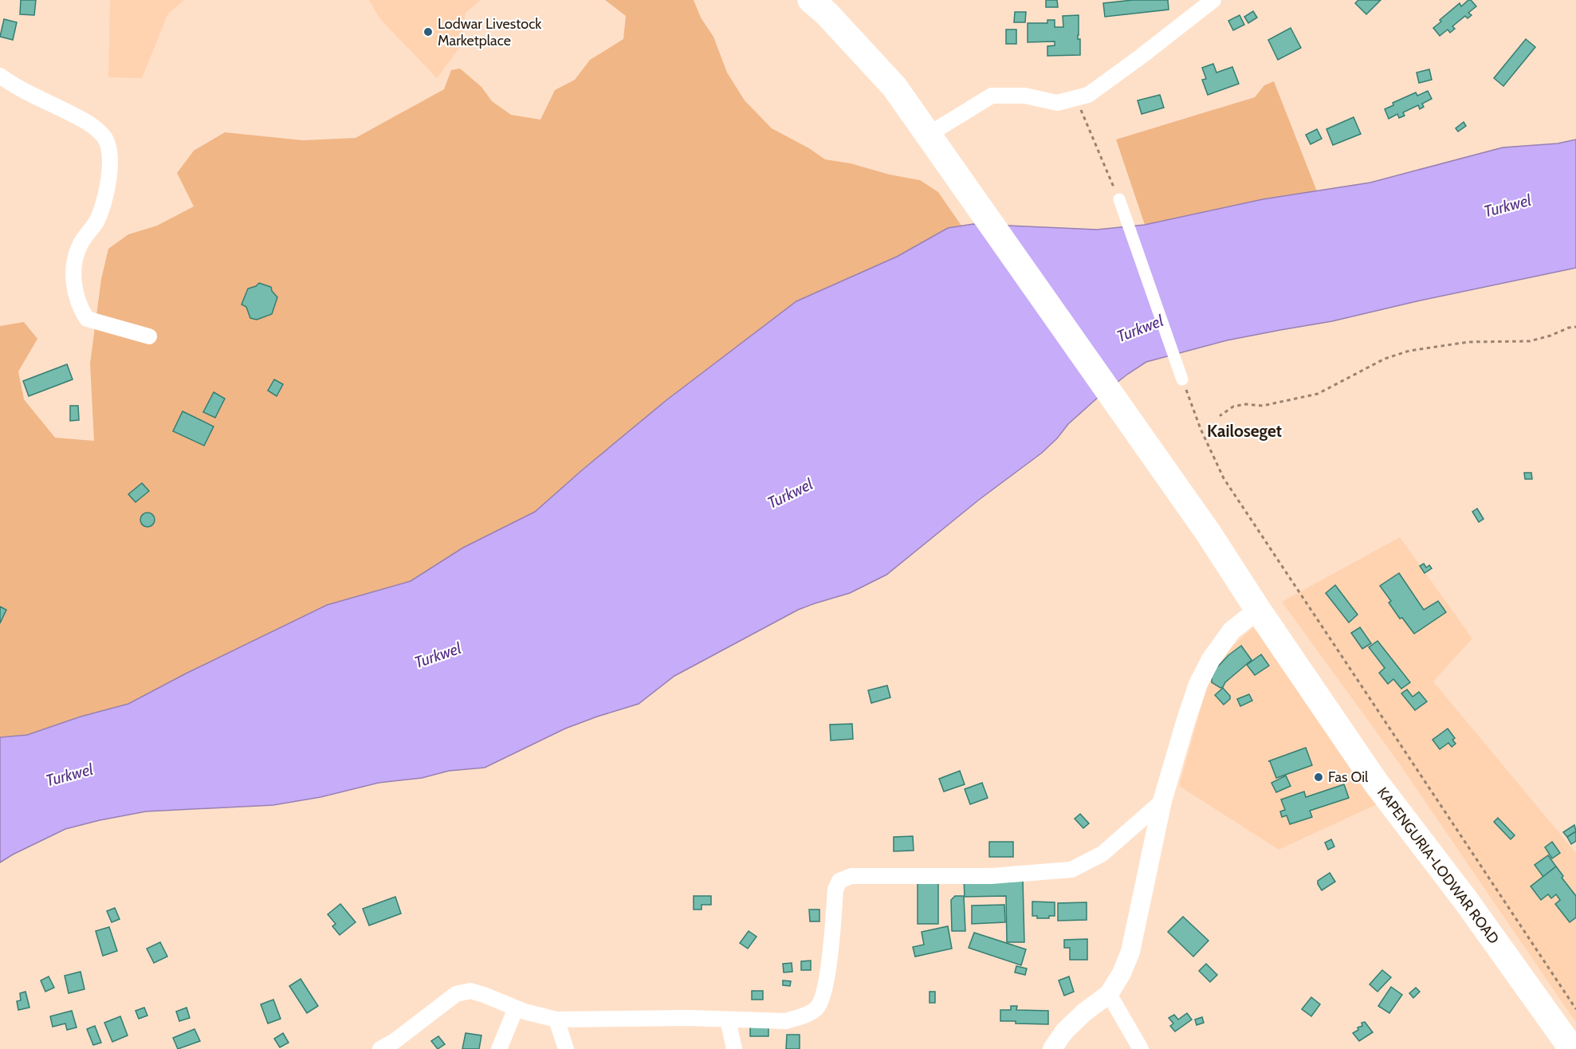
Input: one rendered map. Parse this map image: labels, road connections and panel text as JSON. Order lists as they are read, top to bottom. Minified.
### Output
{"streets":{"highway":["KAPENGURIA-LODWAR ROAD"]},"districts":["Kailoseget"],"water":["Turkwel"],"places":["Lodwar Livestock Marketplace","Fas Oil"]}
